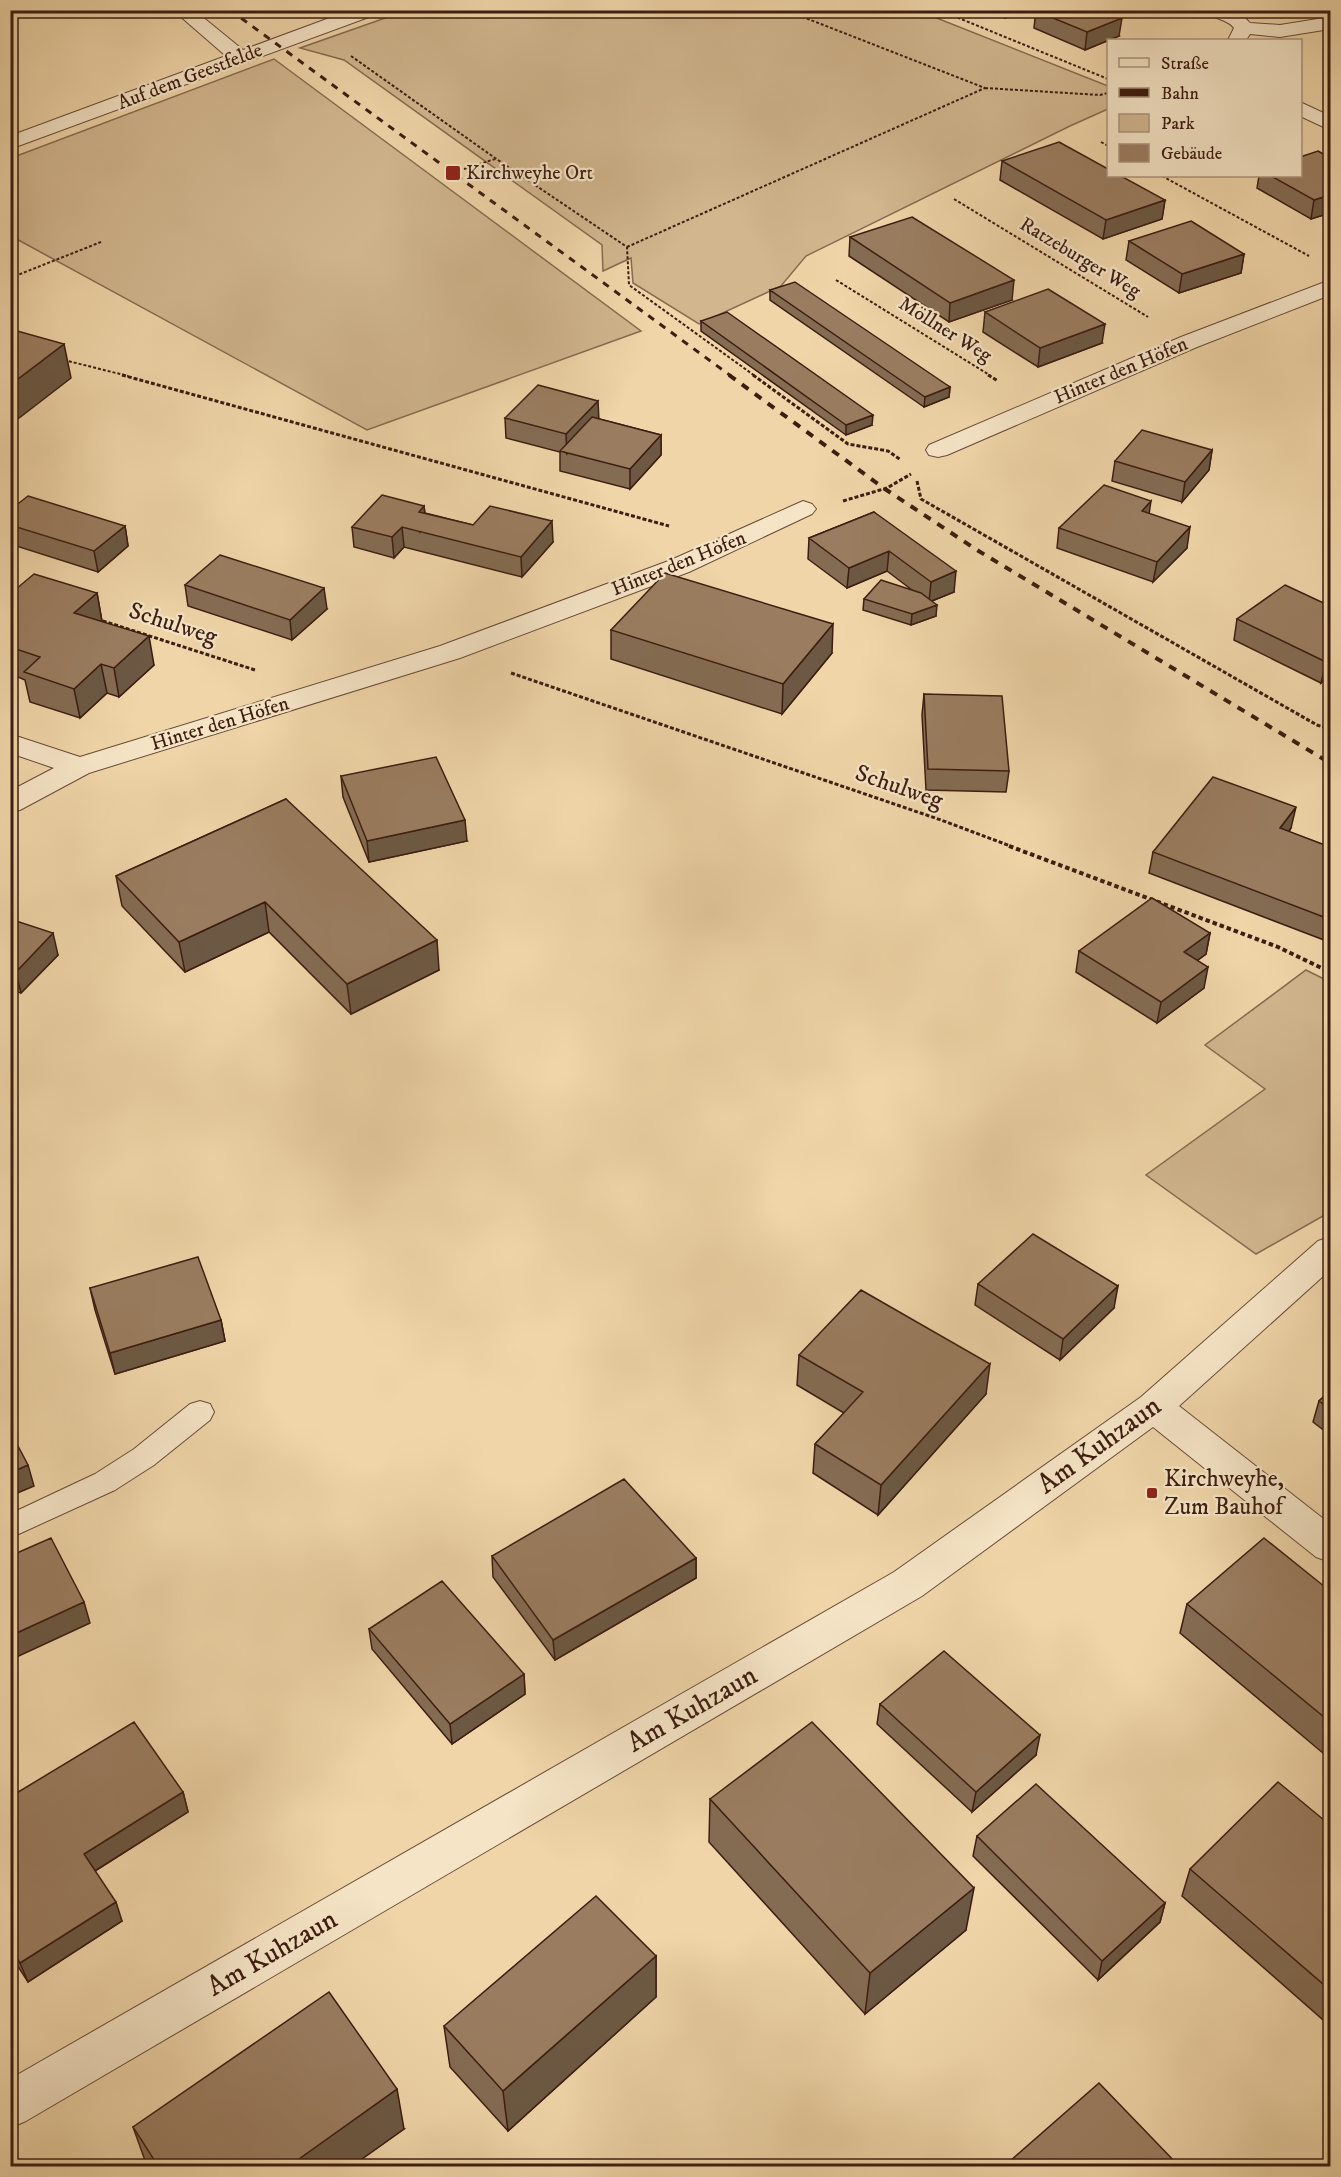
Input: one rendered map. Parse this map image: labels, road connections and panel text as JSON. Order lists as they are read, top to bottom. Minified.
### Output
{"streets":{"street":["Auf dem Geestfelde","Hinter den Höfen","Am Kuhzaun"],"path":["Ratzeburger Weg","Möllner Weg","Schulweg"]},"crossings":[["Ratzeburger Weg","Hinter den Höfen"],["Möllner Weg","Hinter den Höfen"],["Hinter den Höfen","Schulweg"]],"places":{"transit":["Kirchweyhe Ort","Kirchweyhe, Zum Bauhof"]},"legend":["Straße","Bahn","Park","Gebäude"]}
